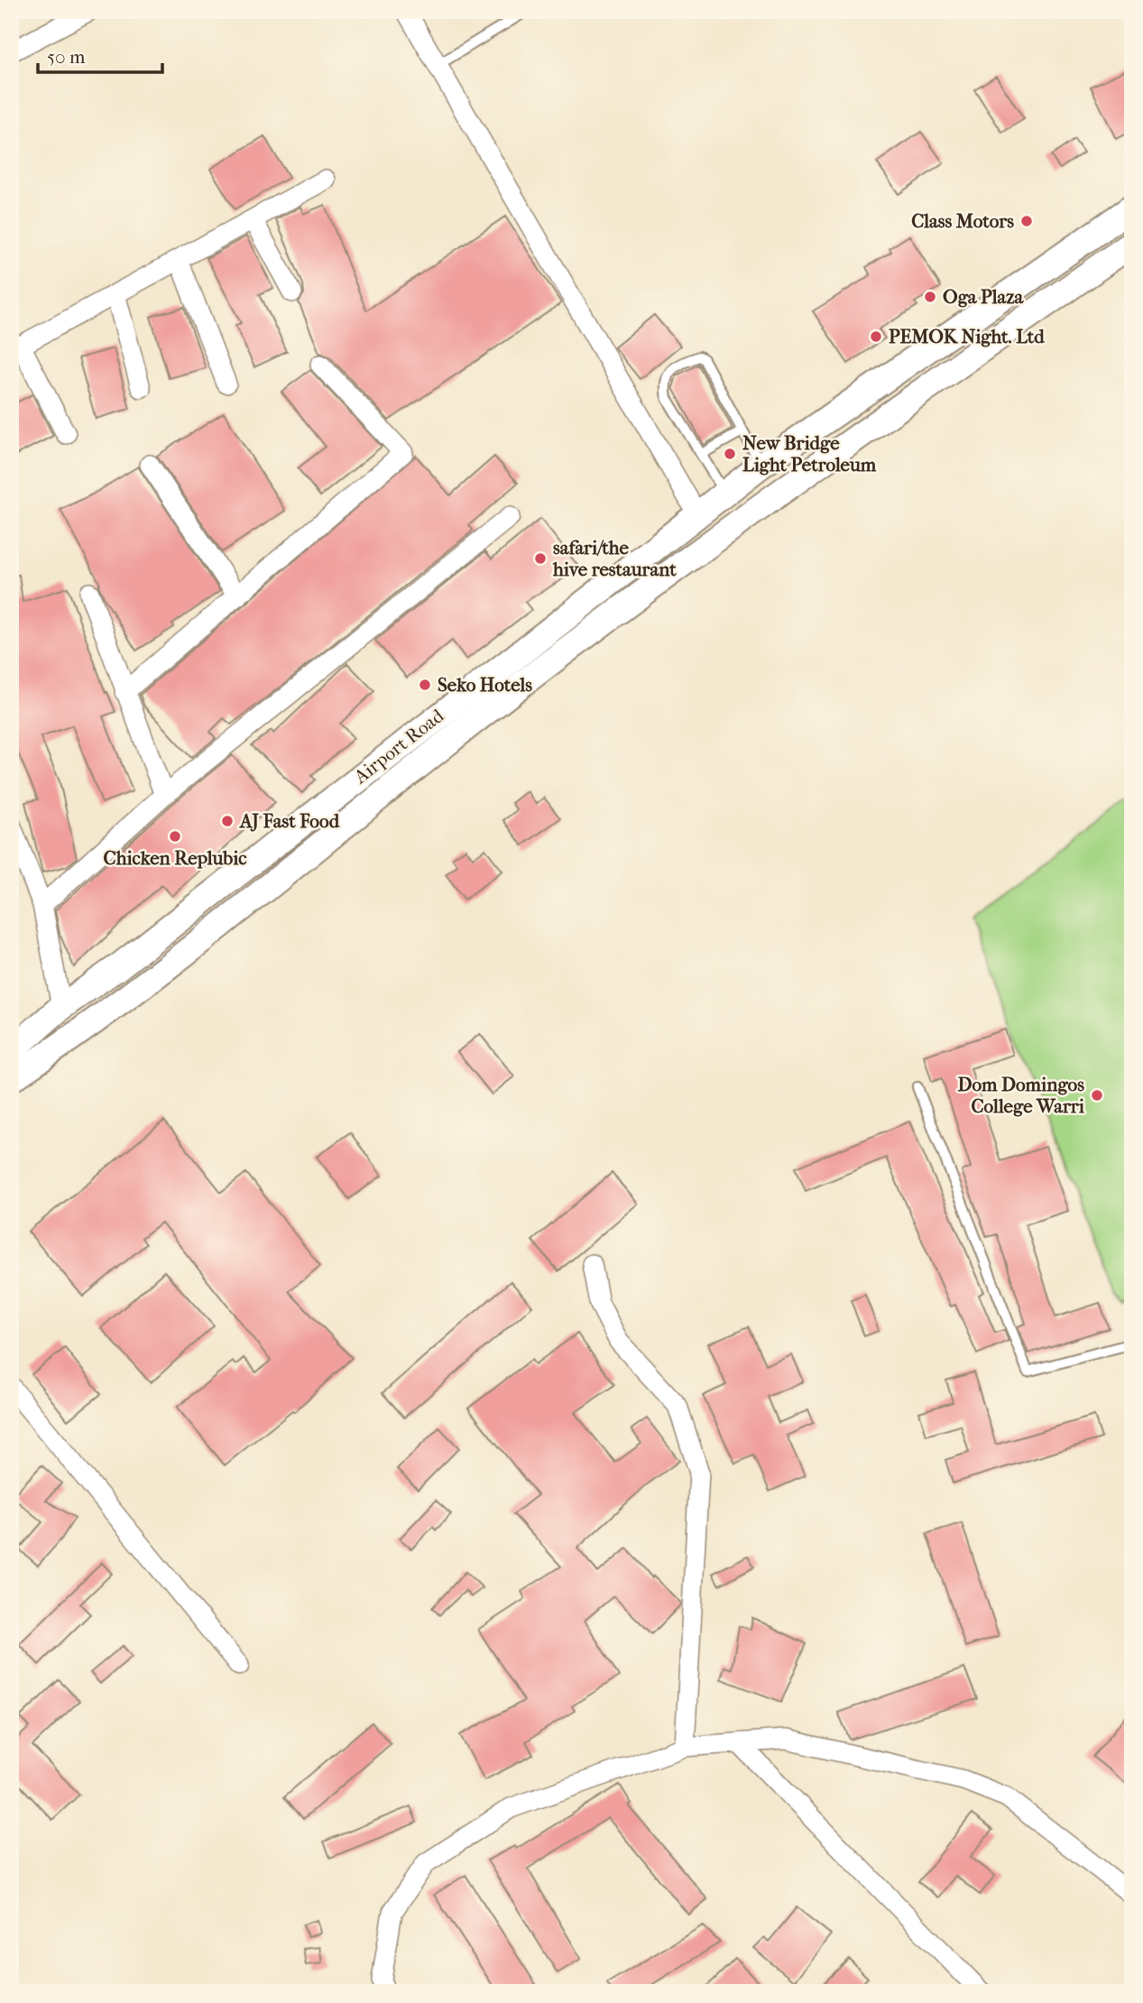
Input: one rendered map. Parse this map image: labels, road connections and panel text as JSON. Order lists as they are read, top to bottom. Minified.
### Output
{"streets":{"main road":["Airport Road"]},"places":["Class Motors","Oga Plaza","PEMOK Night. Ltd","New Bridge Light Petroleum","safari/the hive restaurant","Seko Hotels","AJ Fast Food","Chicken Replubic","Dom Domingos College Warri"],"scale_bar":"50 m"}
